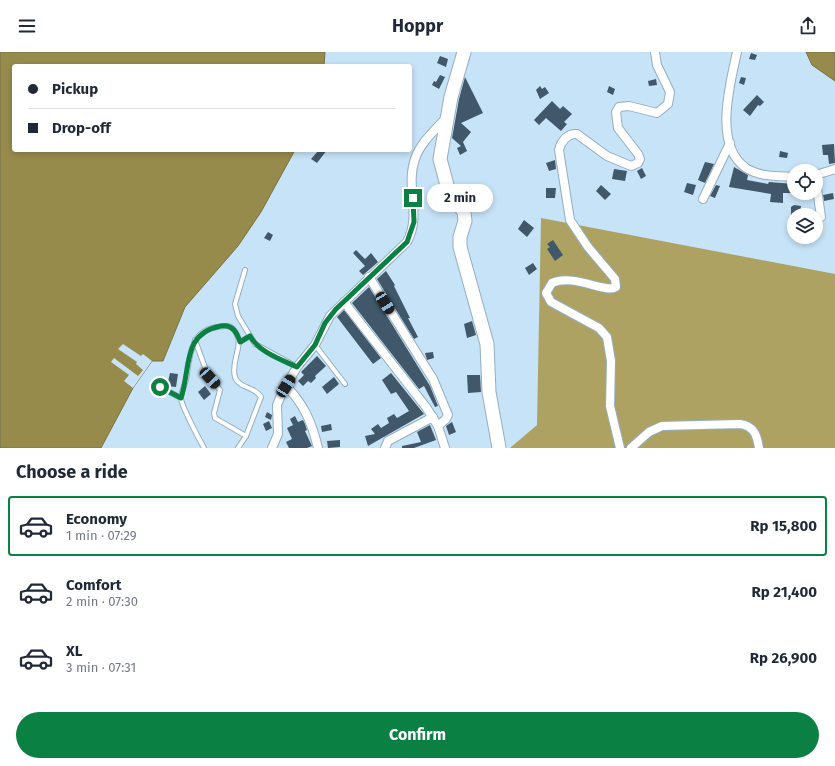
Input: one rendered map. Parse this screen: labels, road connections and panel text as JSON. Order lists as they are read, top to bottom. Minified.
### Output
{"page":{"header":"Hoppr","banner":["Pickup","Drop-off"],"bubble":"2 min","heading":"Choose a ride","list":[{"name":"Economy","note":"1 min · 07:29","value":"Rp 15,800"},{"name":"Comfort","note":"2 min · 07:30","value":"Rp 21,400"},{"name":"XL","note":"3 min · 07:31","value":"Rp 26,900"}],"buttons":"Confirm"}}
